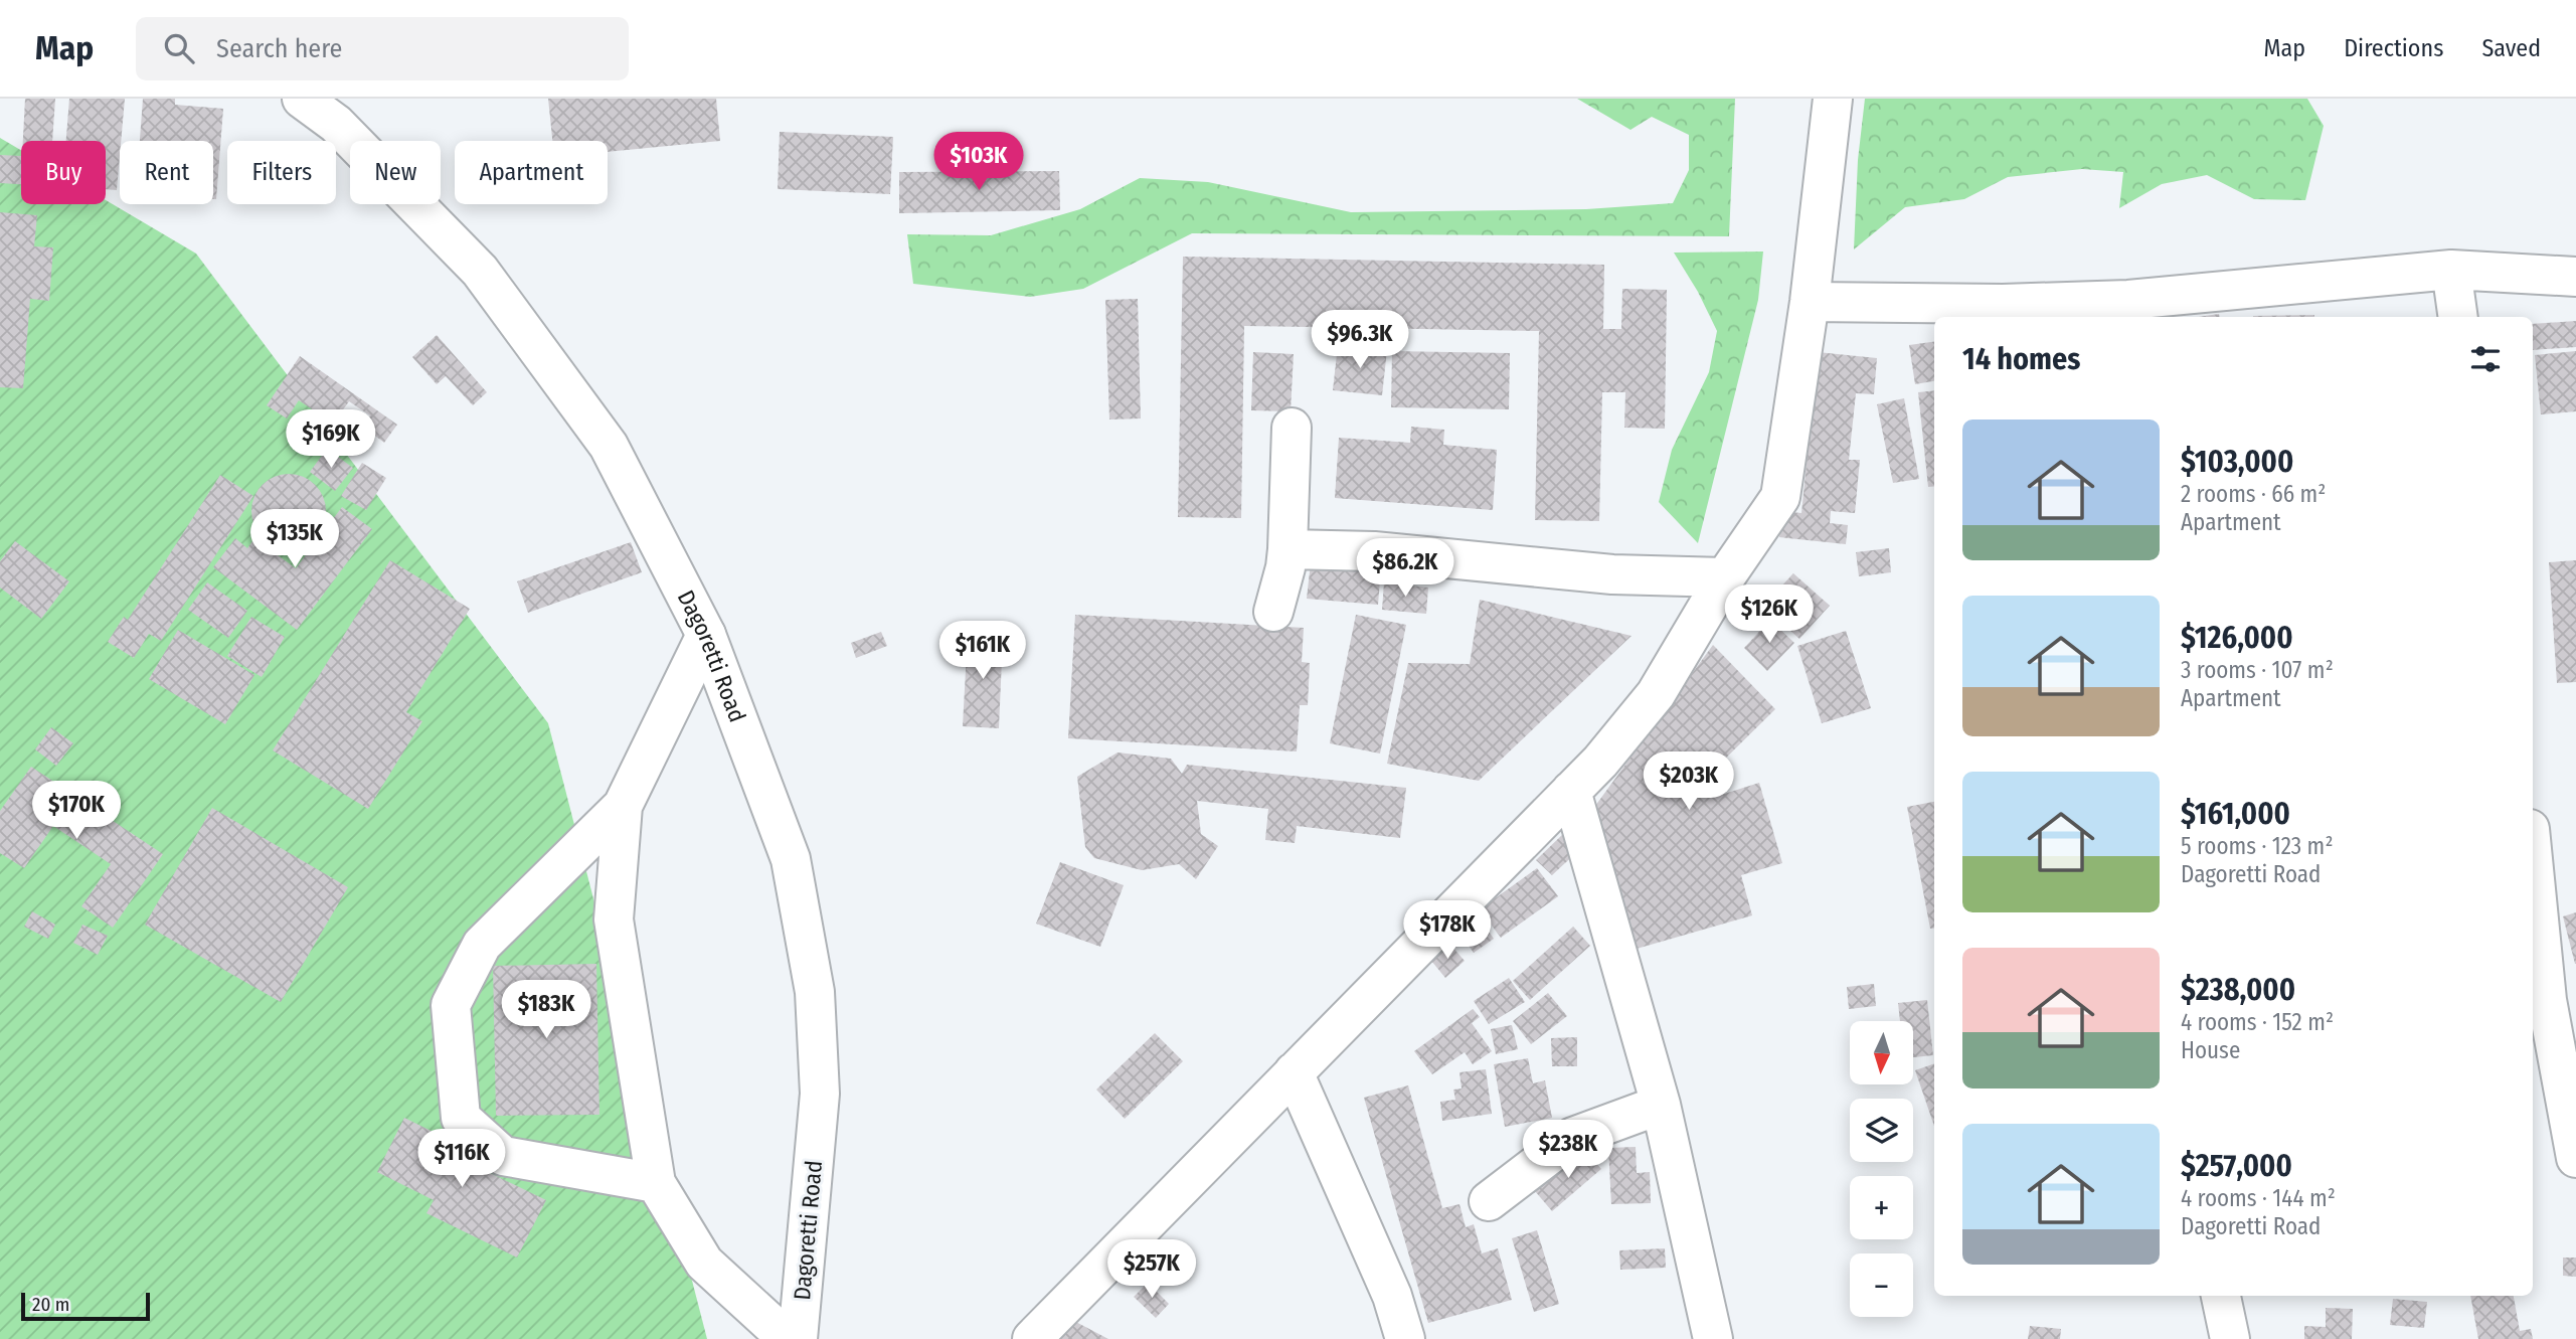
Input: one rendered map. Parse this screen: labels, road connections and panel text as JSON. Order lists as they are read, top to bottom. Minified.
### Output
{"streets":{"street":["Dagoretti Road"]},"scale_bar":"20 m","north":"bottom","page":{"header":"Map","search":"Search here","nav":["Map","Directions","Saved"],"price":["$103K","$96.3K","$169K","$135K","$86.2K","$126K","$161K","$203K","$170K","$178K","$183K","$238K","$116K","$257K"],"chip":["Buy","Rent","Filters","New","Apartment"],"heading":"14 homes","list":[{"name":"$103,000","note":"2 rooms · 66 m² · Apartment"},{"name":"$126,000","note":"3 rooms · 107 m² · Apartment"},{"name":"$161,000","note":"5 rooms · 123 m² · Dagoretti Road"},{"name":"$238,000","note":"4 rooms · 152 m² · House"},{"name":"$257,000","note":"4 rooms · 144 m² · Dagoretti Road"}],"map_buttons":["+","−"],"scale":"20 m"}}
